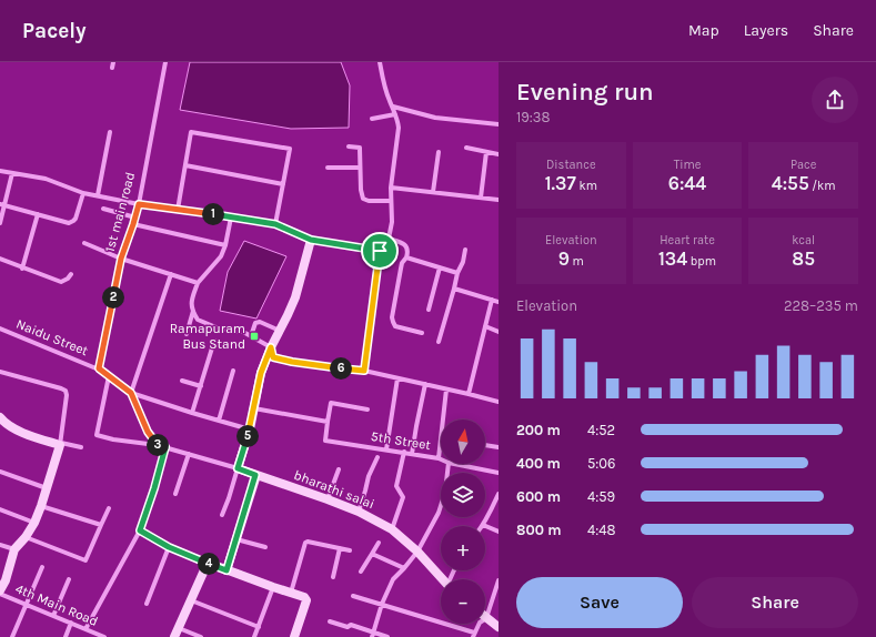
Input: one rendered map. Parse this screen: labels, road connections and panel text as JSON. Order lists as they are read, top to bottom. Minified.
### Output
{"streets":{"street":["1st main road","Naidu Street","5th Street","bharathi salai","4th Main Road"]},"crossings":[["1st main road","Naidu Street"]],"places":{"transit":["Ramapuram Bus Stand"]},"north":"top","page":{"header":"Pacely","nav":["Map","Layers","Share"],"heading":["Evening run","19:38"],"stats":[["Distance","1.37 km"],["Time","6:44"],["Pace","4:55 /km"],["Elevation","9 m"],["Heart rate","134 bpm"],["kcal","85"]],"pins":["1","2","6","5","3","4"],"chart":["Elevation","228–235 m"],"list":[{"name":"200 m","note":"4:52"},{"name":"400 m","note":"5:06"},{"name":"600 m","note":"4:59"},{"name":"800 m","note":"4:48"}],"map_buttons":["+","−"],"buttons":["Save","Share"]}}
